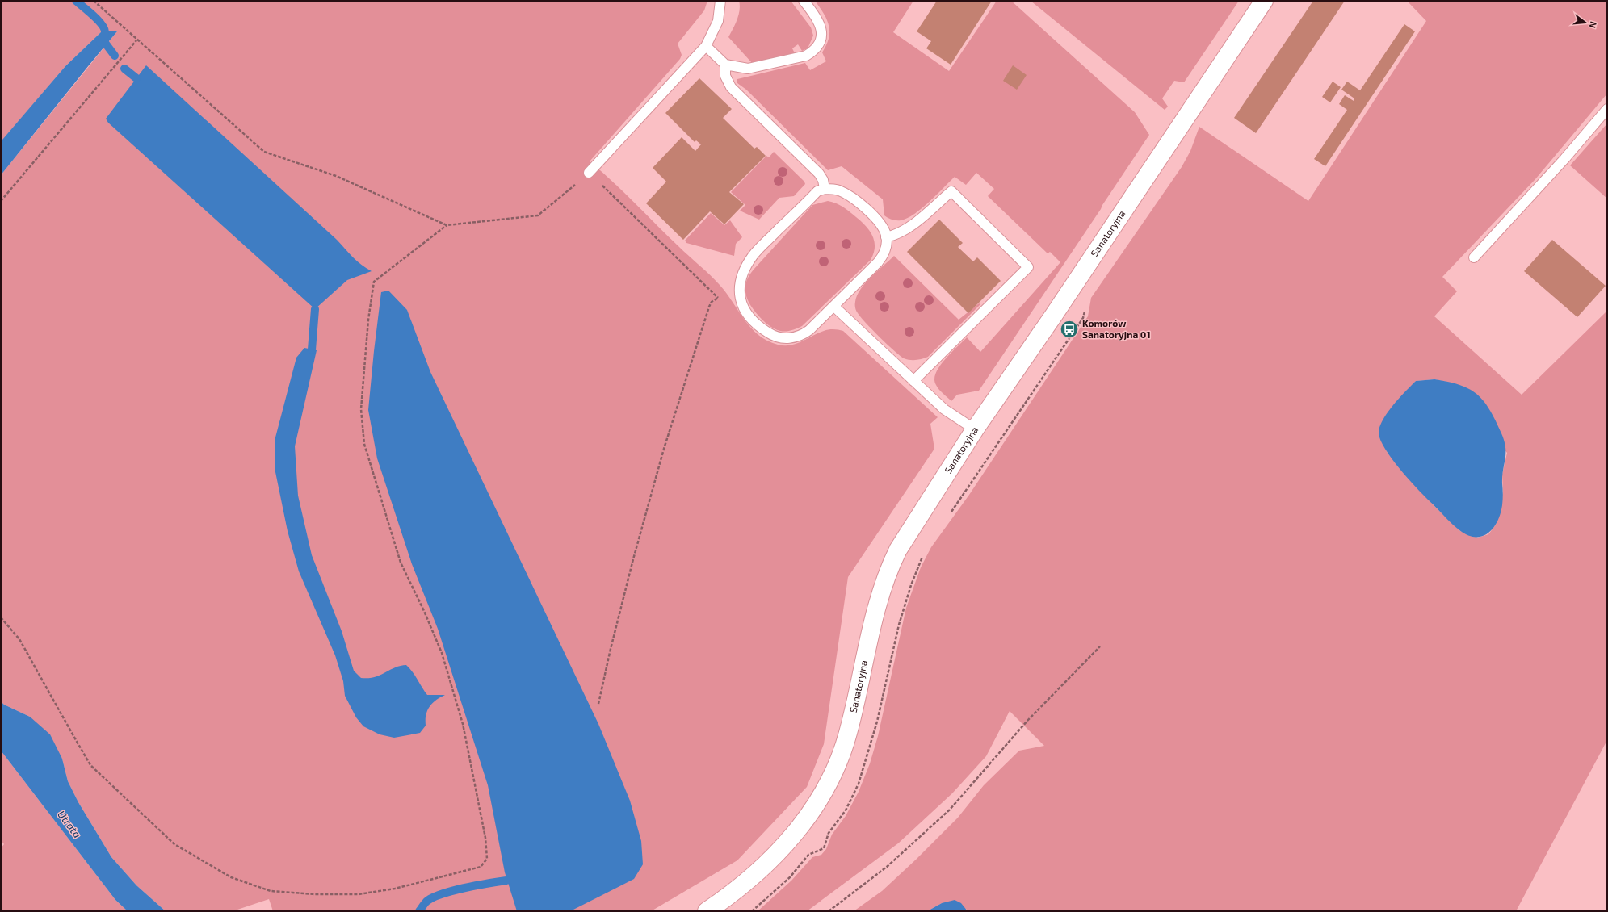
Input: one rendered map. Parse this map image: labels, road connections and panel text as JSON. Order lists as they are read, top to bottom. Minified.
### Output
{"streets":{"street":["Sanatoryjna"]},"water":["Utrata"],"places":{"bus stop":["Komorów Sanatoryjna 01"]},"north":"right"}
